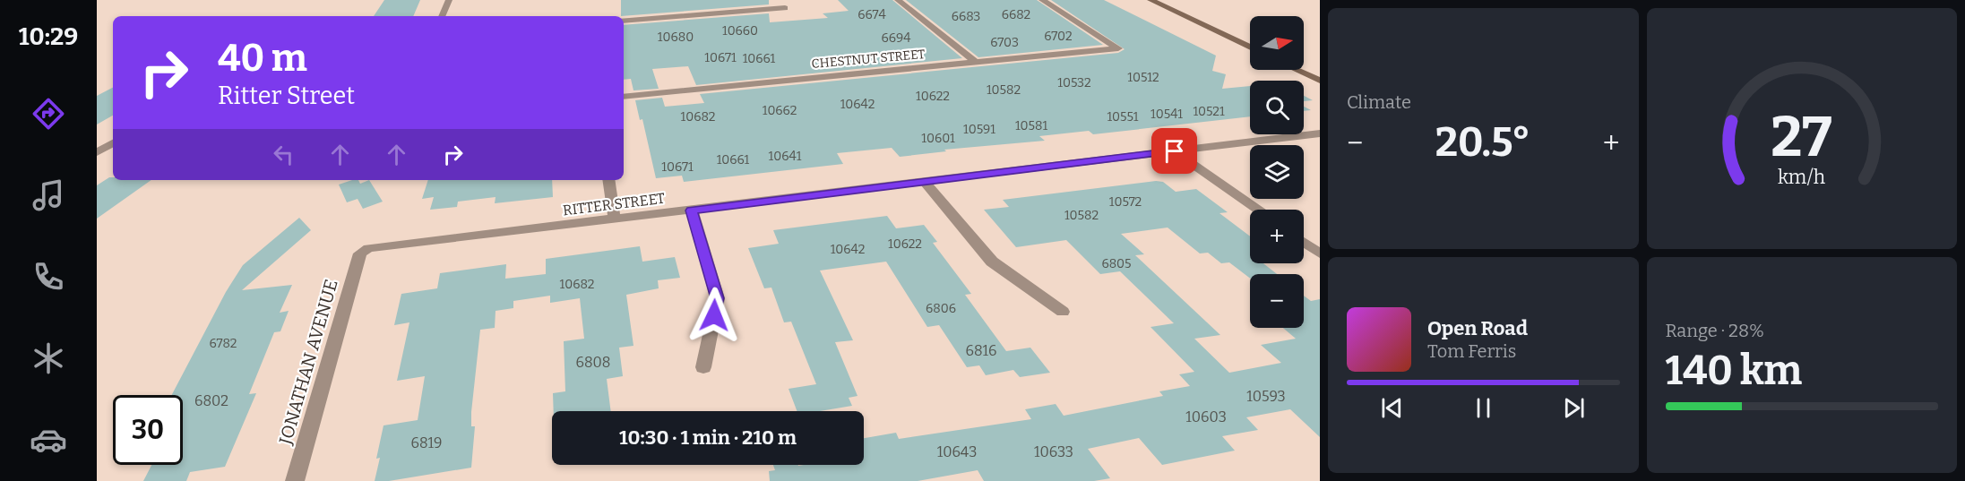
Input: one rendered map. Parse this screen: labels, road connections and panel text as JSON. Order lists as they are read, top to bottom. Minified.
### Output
{"streets":{"street":["CHESTNUT STREET","RITTER STREET","JONATHAN AVENUE"]},"crossings":[["RITTER STREET","JONATHAN AVENUE"]],"house_numbers":["6674","6682","6683","10660","6702","10680","6694","6703","10671","10661","10512","10532","10582","10622","10642","10662","10521","10541","10682","10551","10581","10591","10601","10641","10661","10671","10572","10582","10622","10642","6805","10682","6806","6782","6816","6808","10593","6802","10603","6819","10643","10633"],"north":"right","page":{"tabs":"10:29","tile":["Climate",["Range · 28%","140 km"]],"map_buttons":["+","−"],"turn":["40 m","Ritter Street"],"heat":["−","20.5°","+"],"song":["Open Road","Tom Ferris"],"limit":"30","trip":"10:30 · 1 min · 210 m","gauge":["27","km/h"]}}
